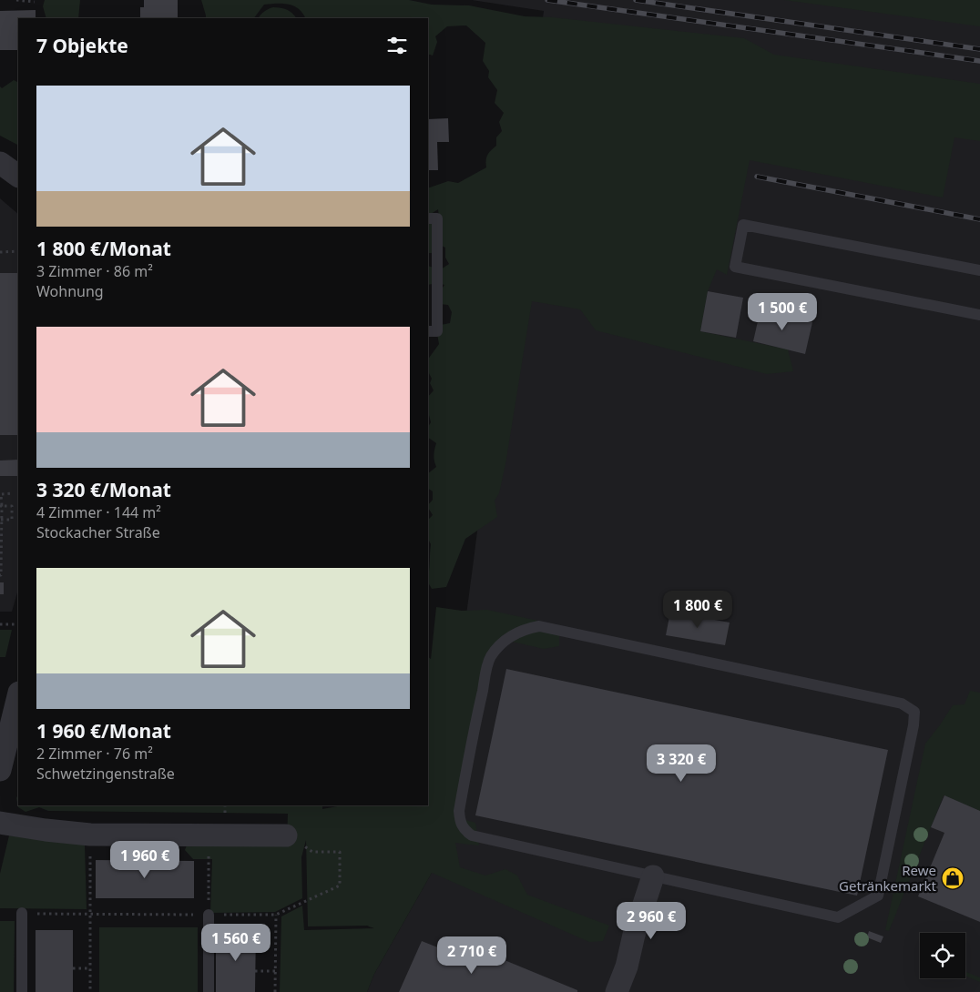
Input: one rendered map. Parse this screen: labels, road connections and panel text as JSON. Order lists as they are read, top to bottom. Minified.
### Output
{"places":{"shop":["Rewe Getränkemarkt"]},"page":{"heading":"7 Objekte","list":[{"name":"1 800 €/Monat","note":"3 Zimmer · 86 m² · Wohnung"},{"name":"3 320 €/Monat","note":"4 Zimmer · 144 m² · Stockacher Straße"},{"name":"1 960 €/Monat","note":"2 Zimmer · 76 m² · Schwetzingenstraße"}],"price":["1 500 €","1 800 €","3 320 €","1 960 €","2 960 €","1 560 €","2 710 €"]}}
